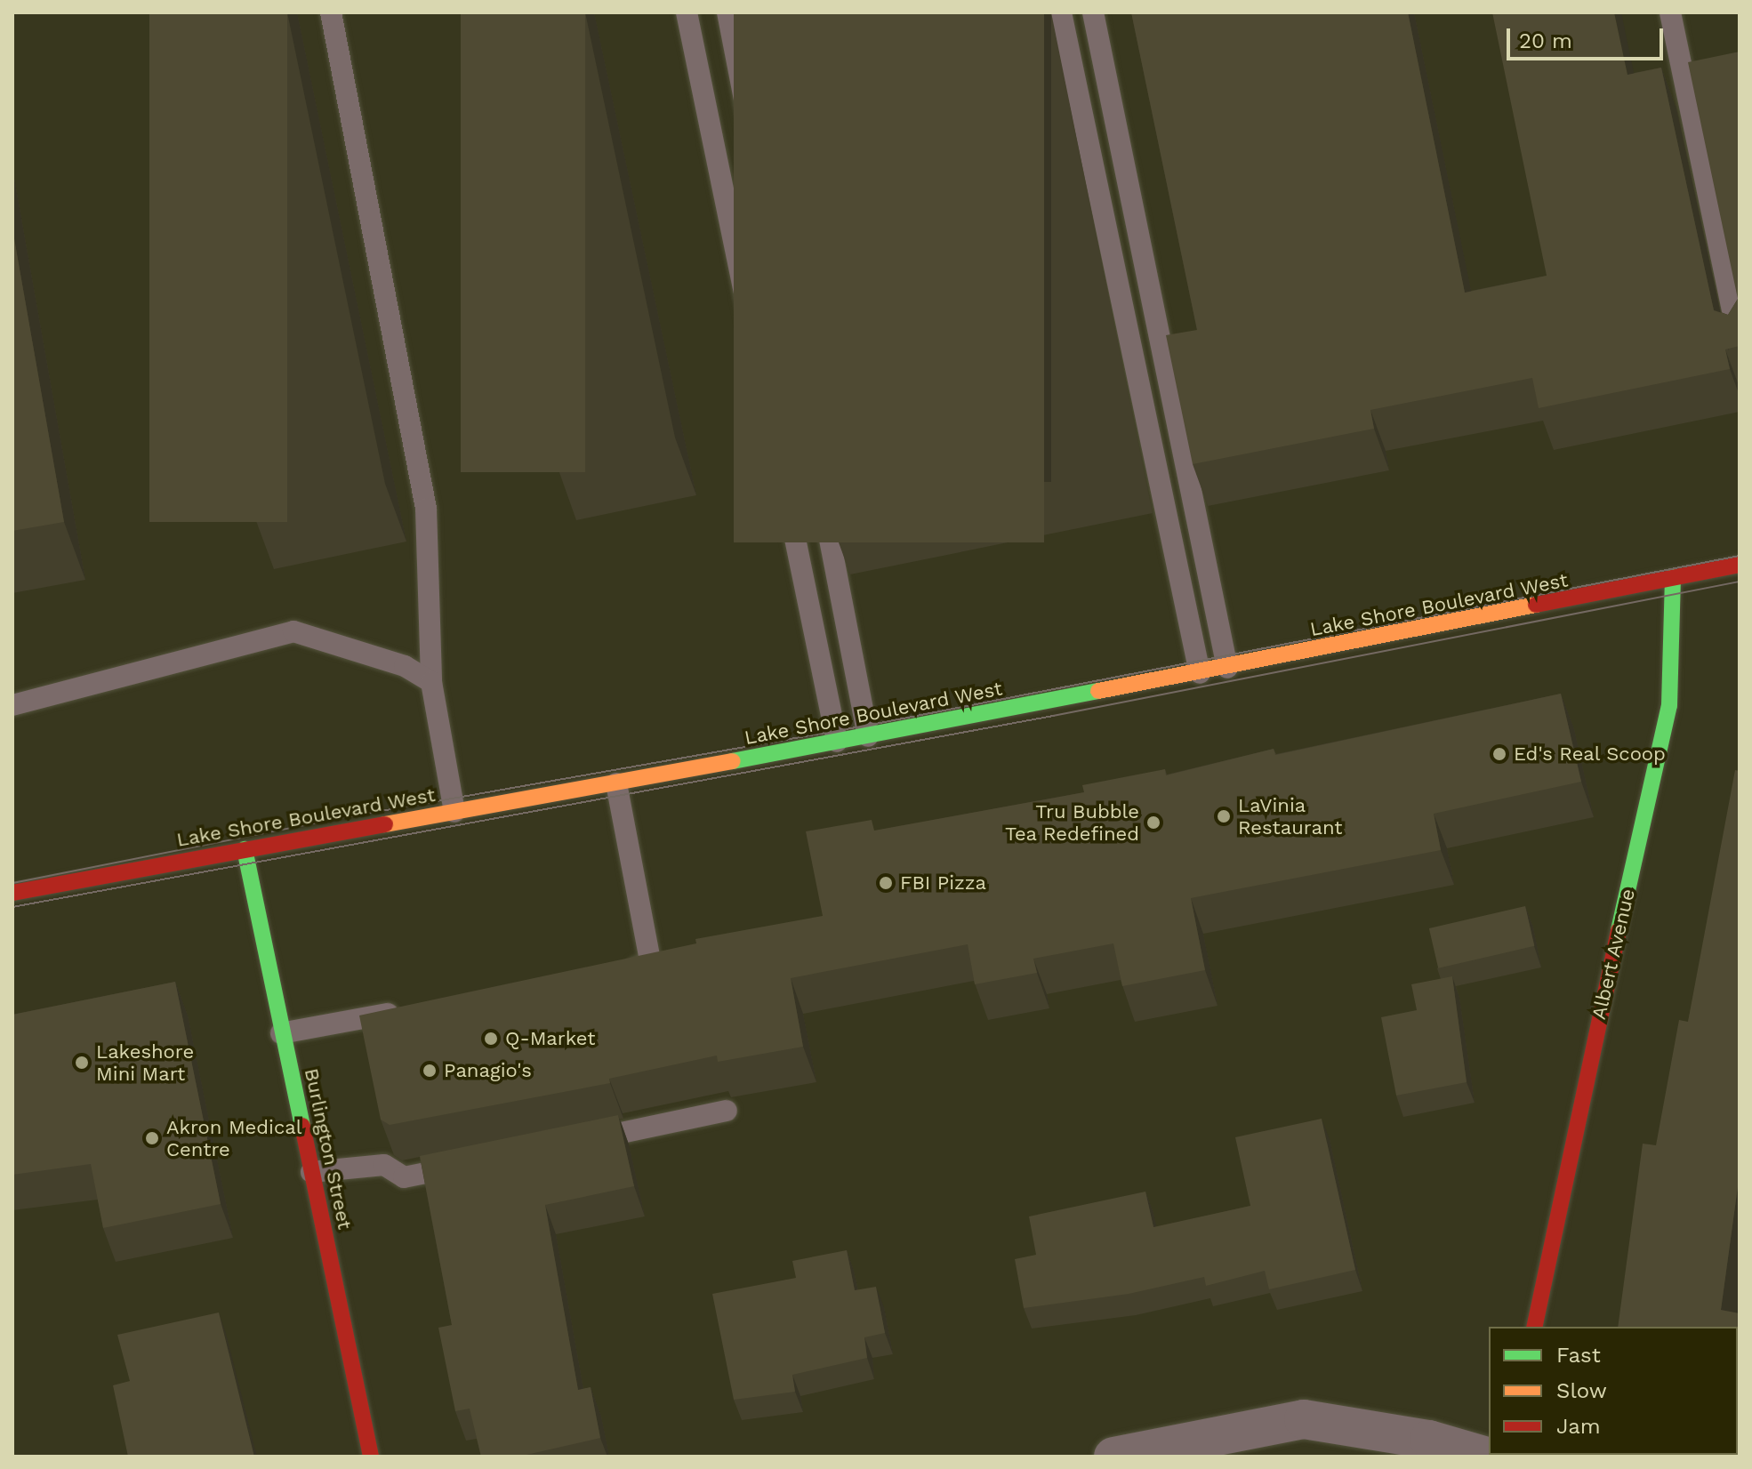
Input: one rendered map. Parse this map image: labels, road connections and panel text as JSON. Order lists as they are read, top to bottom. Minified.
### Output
{"streets":{"main road":["Lake Shore Boulevard West","Albert Avenue","Burlington Street"]},"crossings":[["Lake Shore Boulevard West","Albert Avenue"],["Lake Shore Boulevard West","Burlington Street"]],"places":["Ed's Real Scoop","LaVinia Restaurant","Tru Bubble Tea Redefined","FBI Pizza","Q-Market","Lakeshore Mini Mart","Panagio's","Akron Medical Centre"],"legend":["Fast","Slow","Jam"],"scale_bar":"20 m"}
